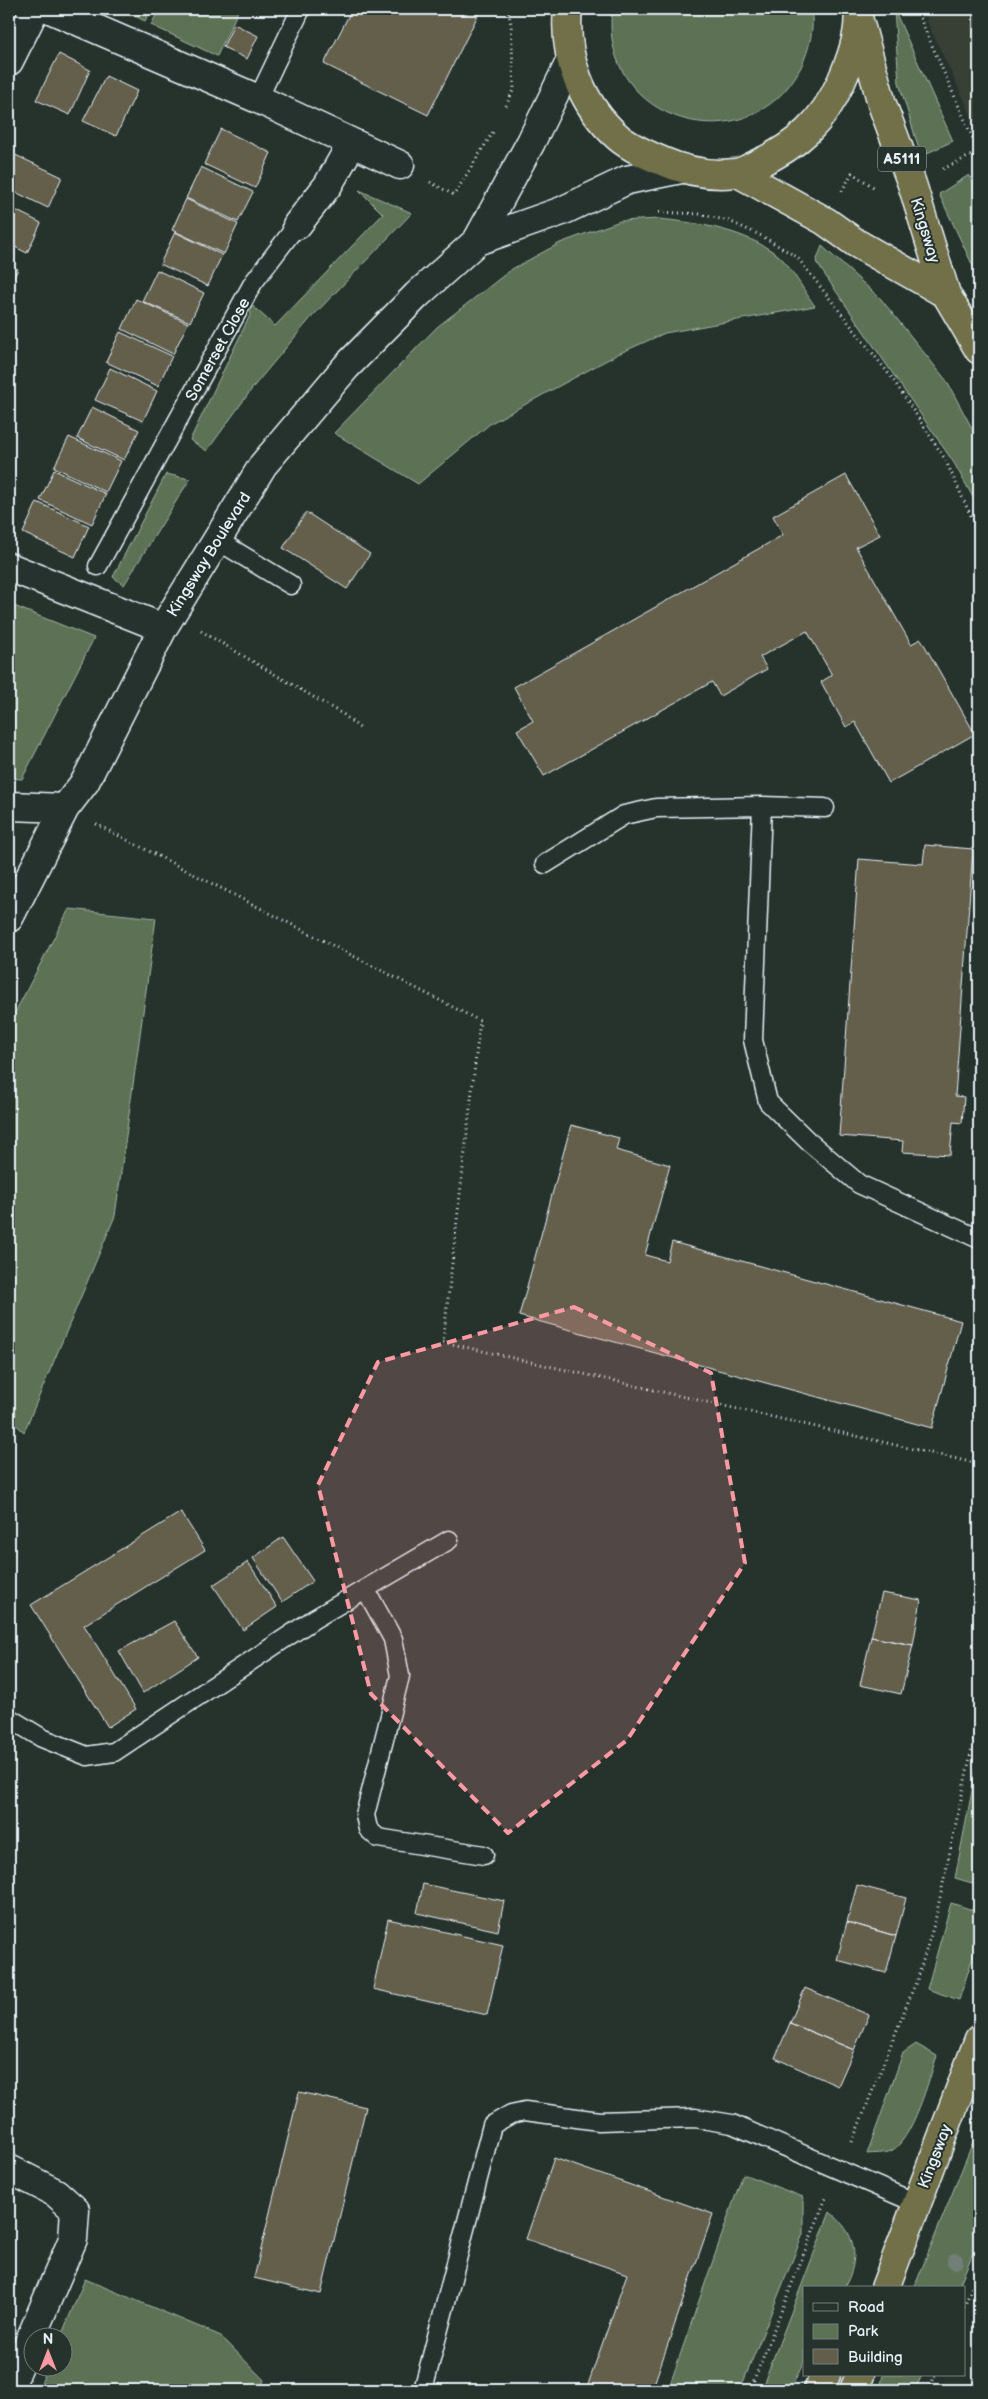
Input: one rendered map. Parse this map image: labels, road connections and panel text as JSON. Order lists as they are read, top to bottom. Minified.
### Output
{"streets":{"highway":["A5111","Kingsway"],"street":["Somerset Close","Kingsway Boulevard"]},"crossings":[["A5111","Kingsway"]],"legend":["Road","Park","Building"],"north":"top"}
